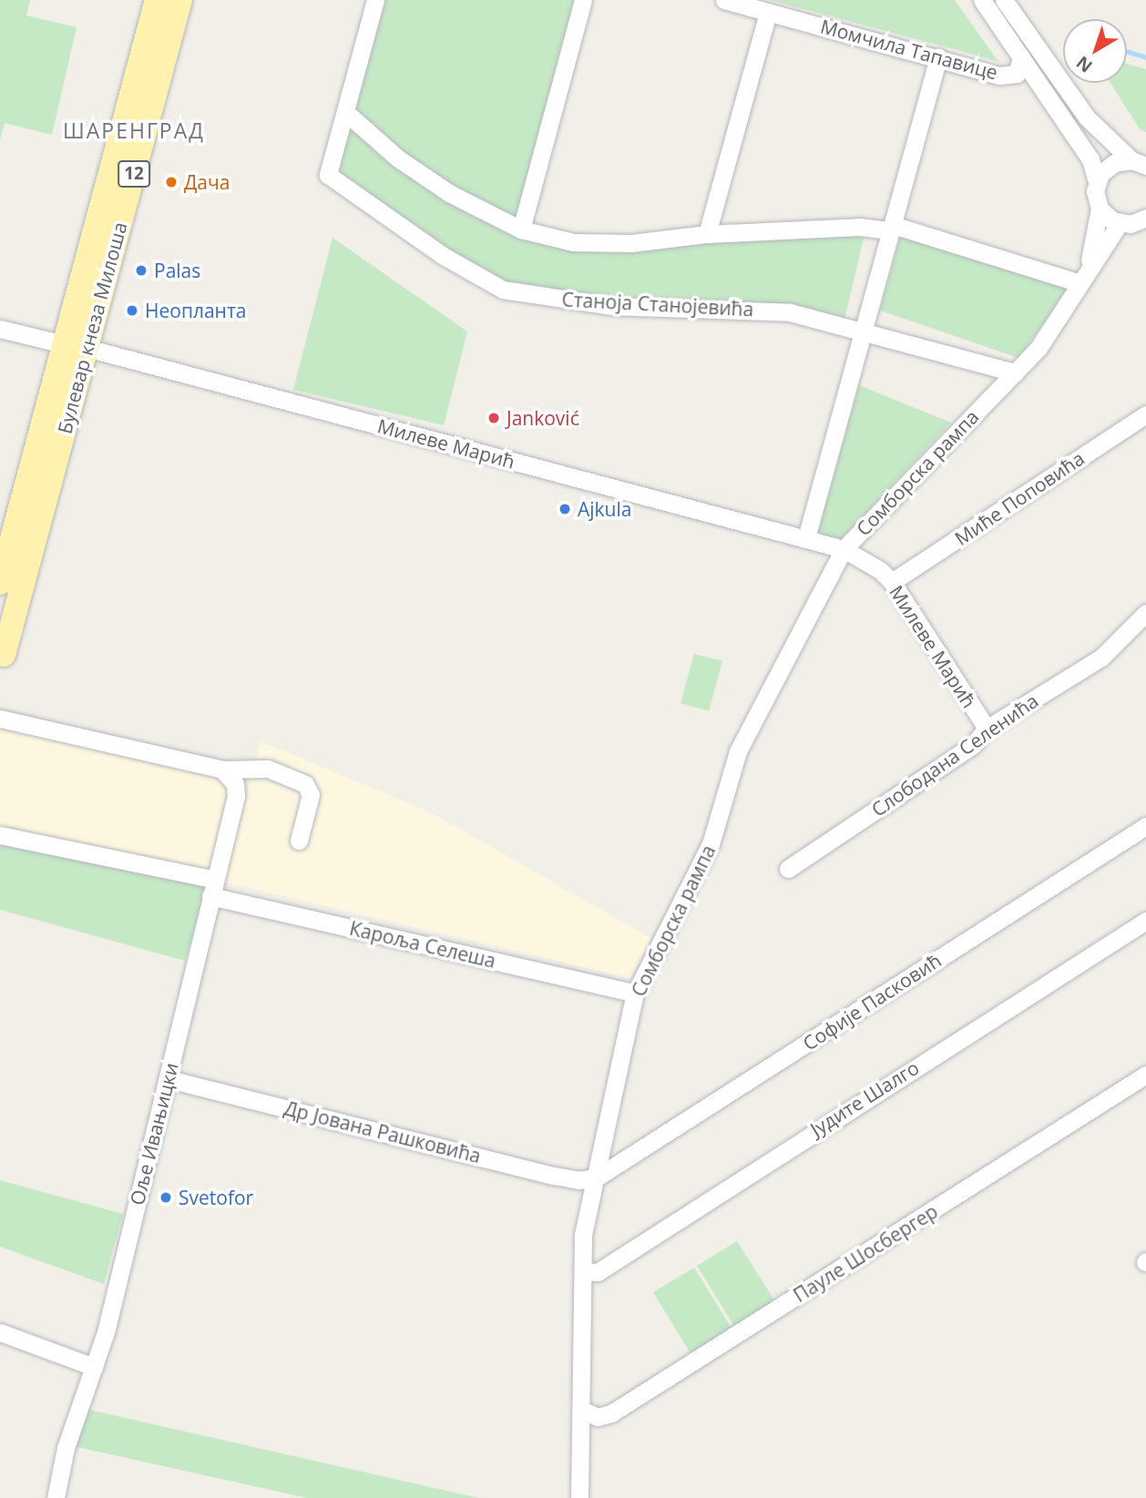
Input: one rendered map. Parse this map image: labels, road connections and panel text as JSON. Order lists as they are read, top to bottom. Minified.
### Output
{"streets":{"main road":["12","Булевар кнеза Милоша"],"street":["Момчила Тапавице","Станоја Станојевића","Милеве Марић","Сомборска рампа","Миће Поповића","Слободана Селенића","Кароља Селеша","Софије Пасковић","Јудите Шалго","Др Јована Рашковића","Оље Ивањицки","Пауле Шосбергер"]},"crossings":[["Момчила Тапавице","Сомборска рампа"],["Станоја Станојевића","Сомборска рампа"],["Булевар кнеза Милоша","Милеве Марић"],["Милеве Марић","Сомборска рампа"],["Милеве Марић","Миће Поповића"],["Милеве Марић","Слободана Селенића"],["Сомборска рампа","Кароља Селеша"],["Сомборска рампа","Софије Пасковић"],["Сомборска рампа","Јудите Шалго"],["Сомборска рампа","Др Јована Рашковића"],["Сомборска рампа","Пауле Шосбергер"],["Кароља Селеша","Оље Ивањицки"],["Софије Пасковић","Др Јована Рашковића"],["Др Јована Рашковића","Оље Ивањицки"]],"districts":["ШАРЕНГРАД"],"places":["Дача","Palas","Неопланта","Janković","Ajkula","Svetofor"],"north":"bottom left"}
